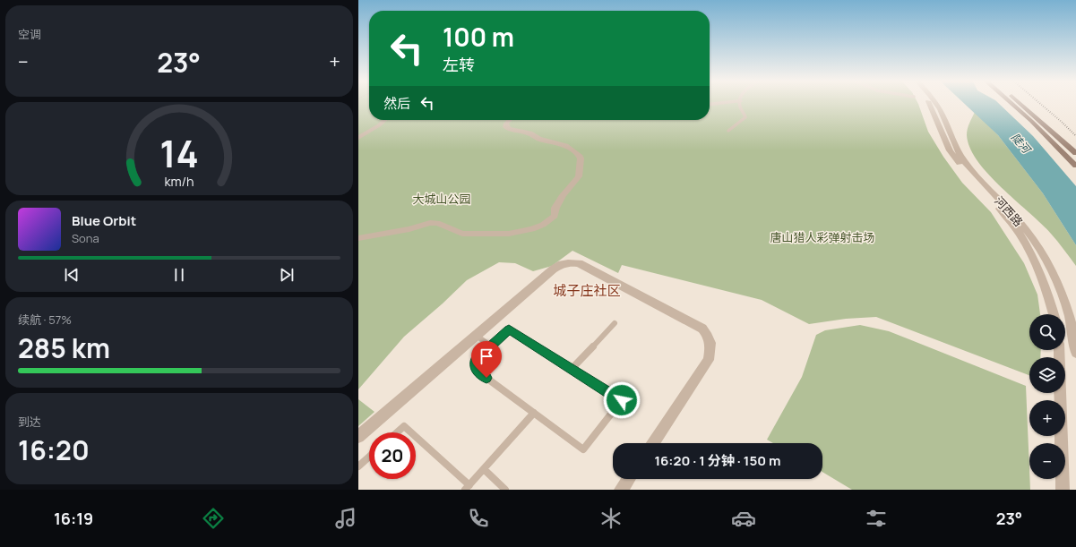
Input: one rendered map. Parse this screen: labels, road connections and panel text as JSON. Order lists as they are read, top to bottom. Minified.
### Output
{"streets":{"street":["河西路"]},"districts":["城子庄社区"],"water":["陡河"],"parks":["大城山公园","唐山猎人彩弹射击场"],"page":{"tile":["空调",["续航 · 57%","285 km"],["到达","16:20"]],"turn":["100 m","左转"],"heat":["−","23°","+"],"then":"然后","song":["Blue Orbit","Sona"],"map_buttons":["+","−"],"limit":"20","trip":"16:20 · 1 分钟 · 150 m","tabs":["16:19","23°"],"gauge":["14","km/h"]}}
